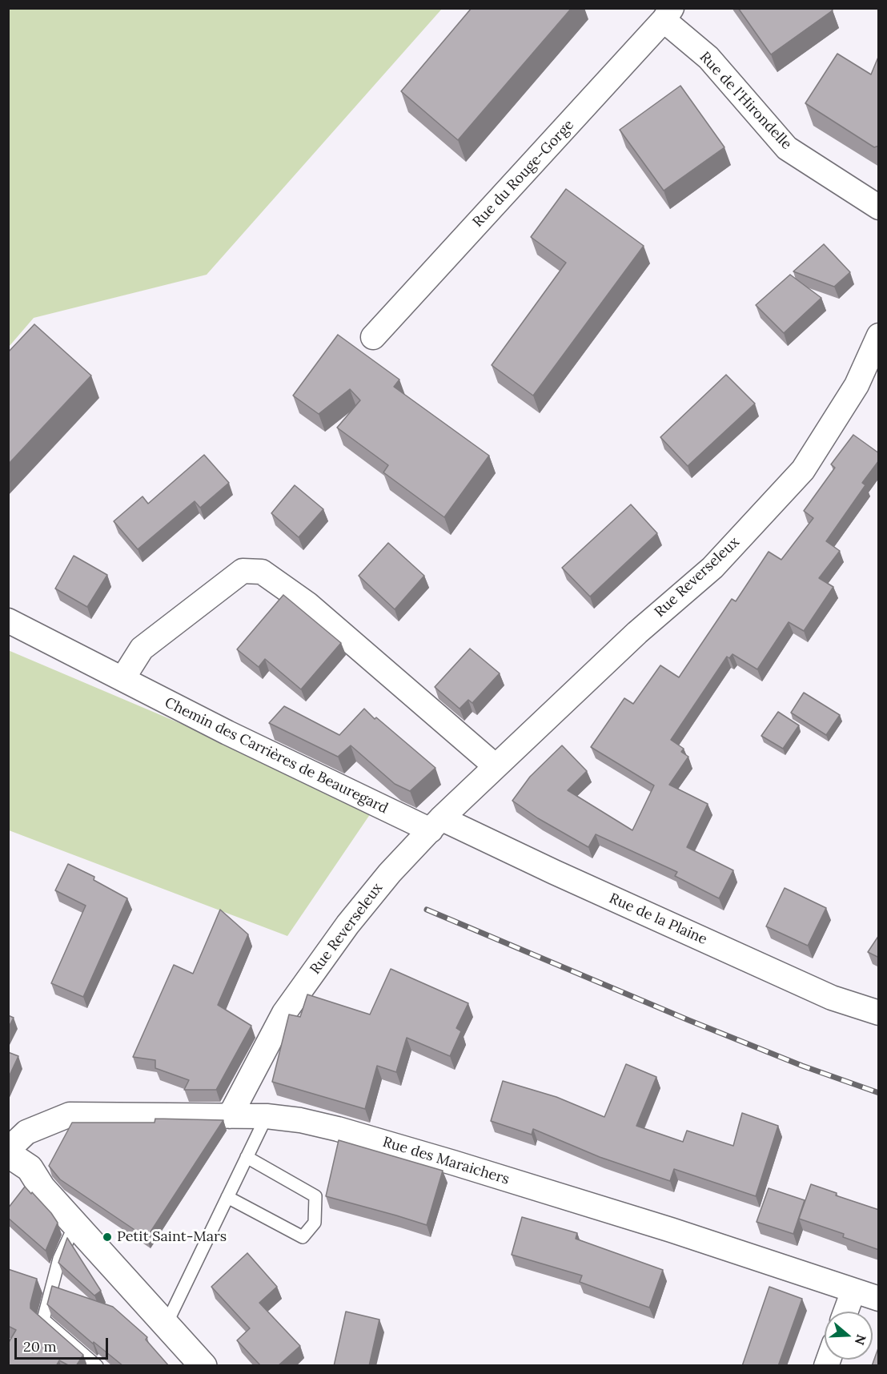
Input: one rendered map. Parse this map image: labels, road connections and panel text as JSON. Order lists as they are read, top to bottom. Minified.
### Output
{"streets":{"street":["Rue de l'Hirondelle","Rue du Rouge-Gorge","Rue Reverseleux","Chemin des Carrières de Beauregard","Rue de la Plaine","Rue des Maraichers"]},"crossings":[["Rue de l'Hirondelle","Rue du Rouge-Gorge"],["Rue Reverseleux","Chemin des Carrières de Beauregard"],["Rue Reverseleux","Rue de la Plaine"],["Rue Reverseleux","Rue des Maraichers"],["Chemin des Carrières de Beauregard","Rue de la Plaine"]],"places":["Petit Saint-Mars"],"scale_bar":"20 m","north":"right"}
